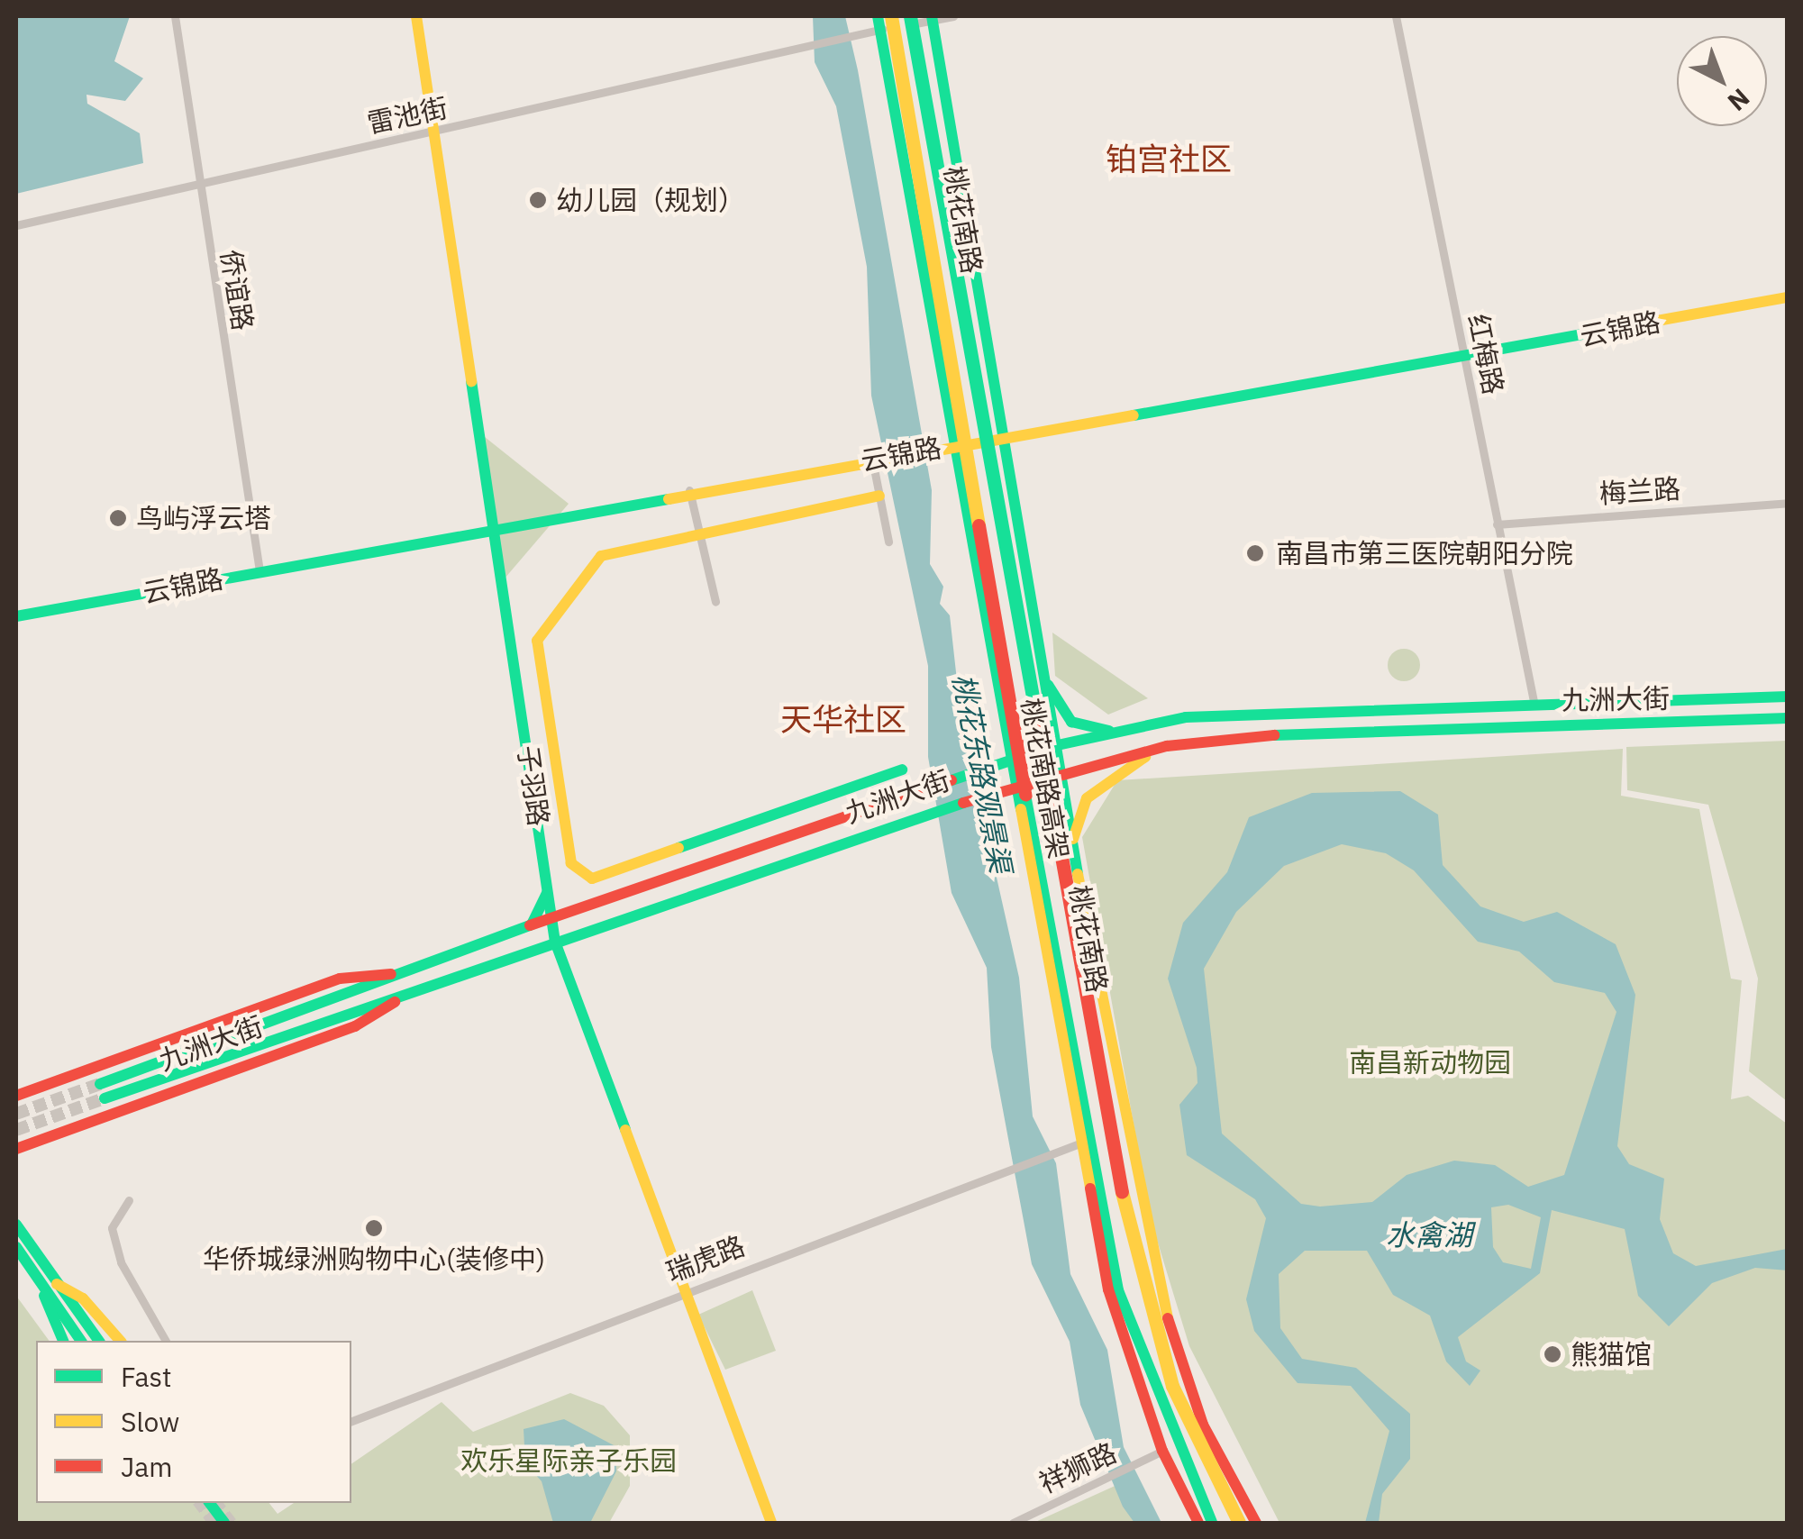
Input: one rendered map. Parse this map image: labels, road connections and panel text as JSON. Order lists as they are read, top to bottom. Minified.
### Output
{"streets":{"main road":["桃花南路","云锦路","九洲大街","桃花南路高架","子羽路"],"street":["雷池街","侨谊路","红梅路","梅兰路","瑞虎路","祥狮路"]},"crossings":[["雷池街","桃花南路"],["雷池街","侨谊路"],["雷池街","桃花南路高架"],["雷池街","子羽路"],["桃花南路","云锦路"],["桃花南路","九洲大街"],["桃花南路","桃花南路高架"],["桃花南路","瑞虎路"],["桃花南路","祥狮路"],["侨谊路","云锦路"],["云锦路","红梅路"],["云锦路","子羽路"],["红梅路","梅兰路"],["红梅路","九洲大街"],["九洲大街","子羽路"],["子羽路","瑞虎路"]],"districts":["铂宫社区","天华社区"],"water":["桃花东路观景渠","水禽湖"],"parks":["南昌新动物园","欢乐星际亲子乐园"],"places":["幼儿园（规划）","鸟屿浮云塔","南昌市第三医院朝阳分院","华侨城绿洲购物中心(装修中)","熊猫馆"],"legend":["Fast","Slow","Jam"],"north":"bottom right"}
